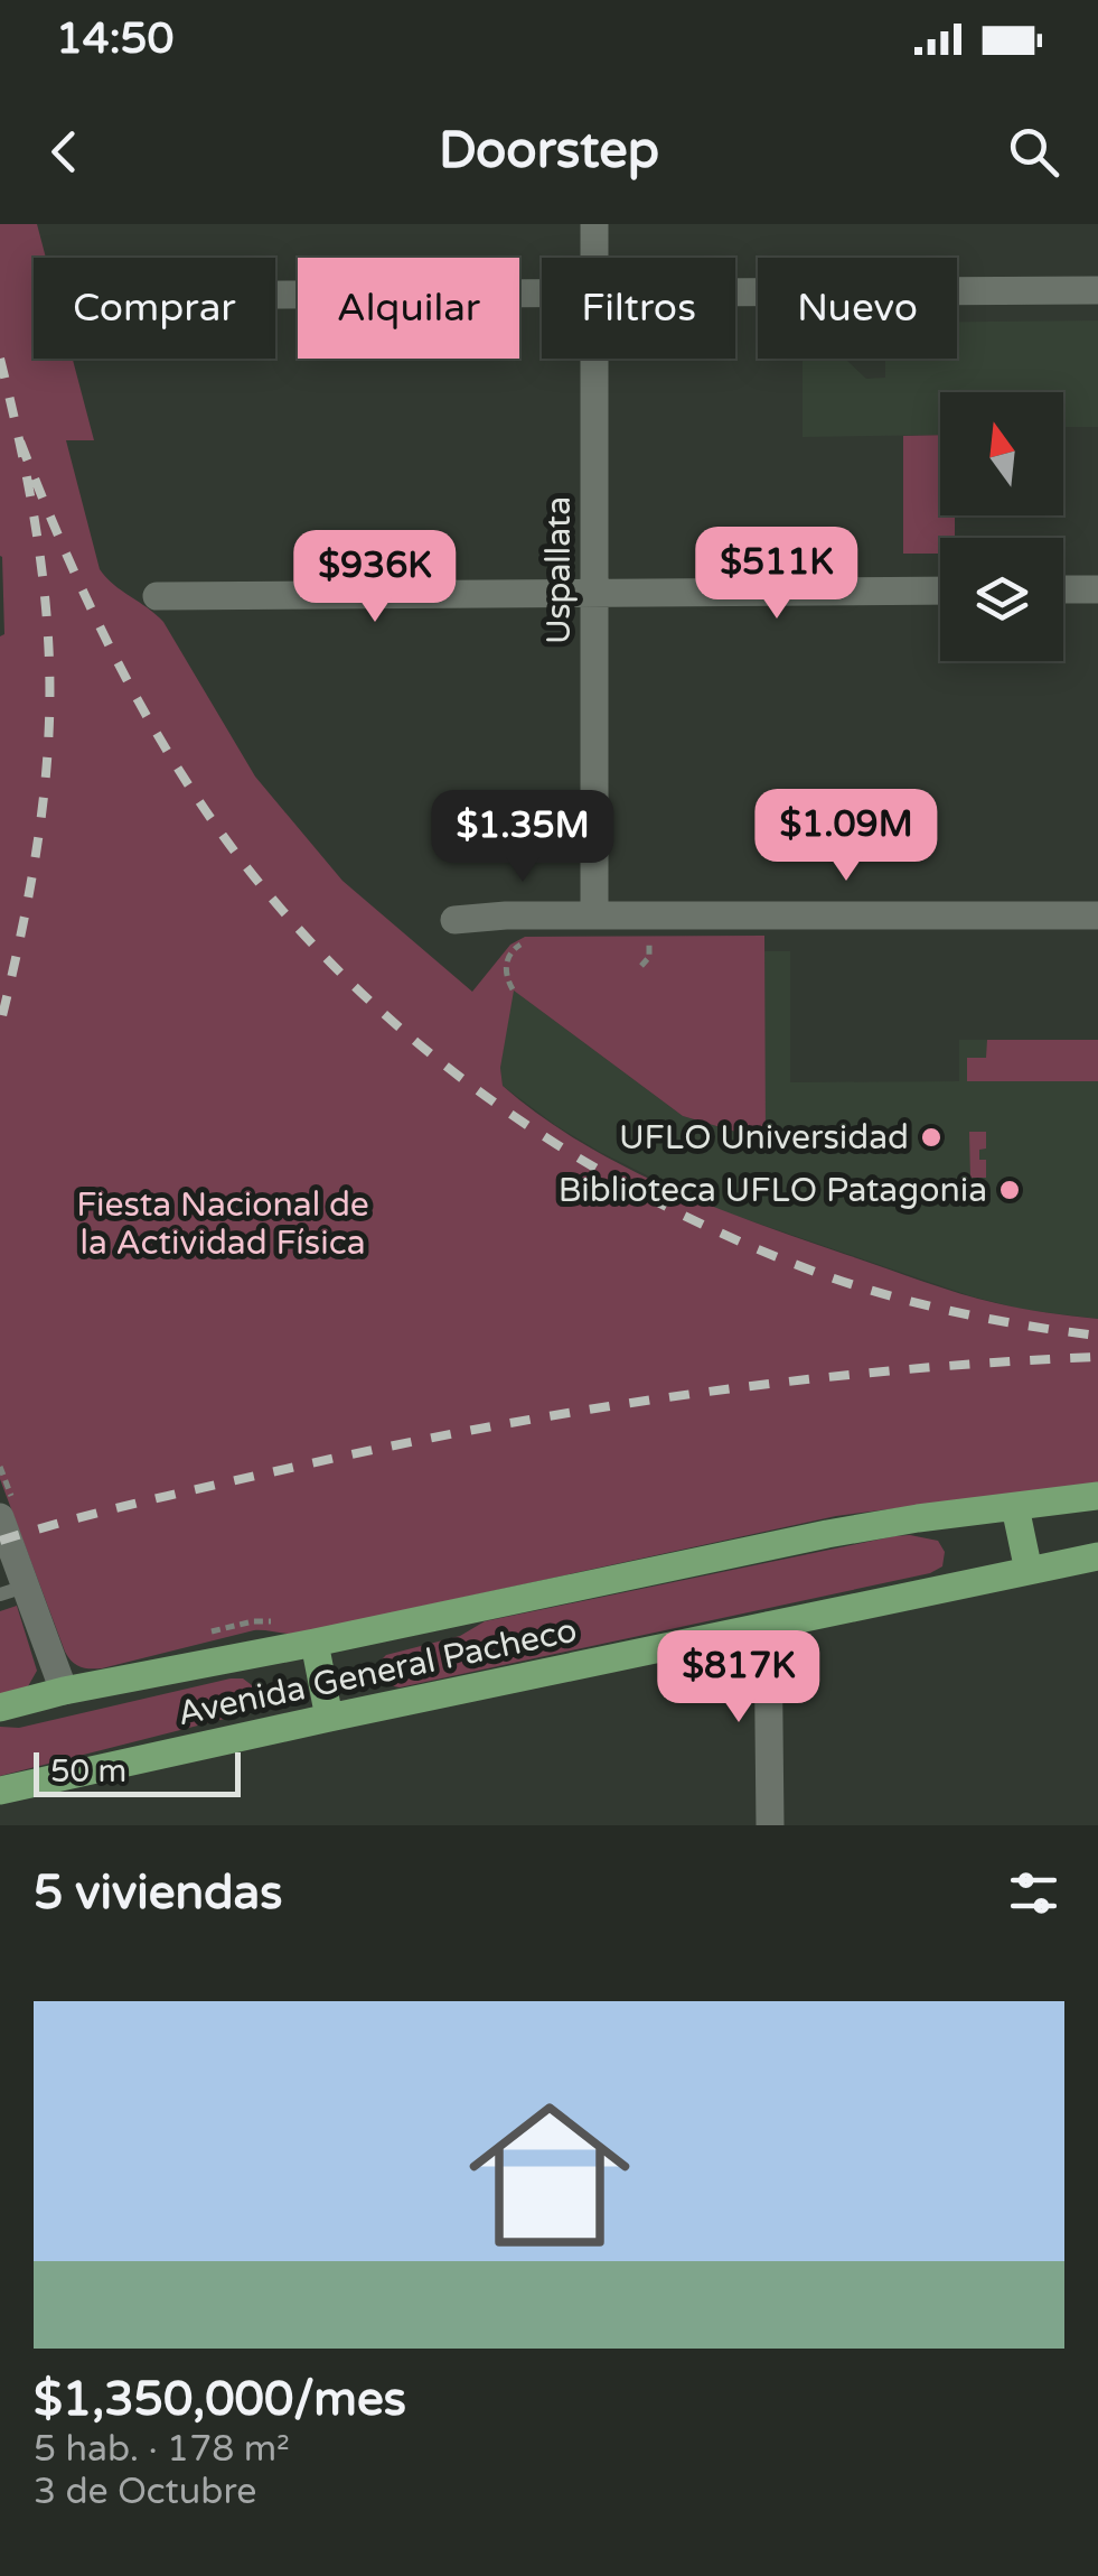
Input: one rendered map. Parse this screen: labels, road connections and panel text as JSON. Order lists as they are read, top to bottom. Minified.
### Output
{"streets":{"main road":["Avenida General Pacheco"],"street":["Uspallata"]},"parks":["Fiesta Nacional de la Actividad Física"],"places":["UFLO Universidad","Biblioteca UFLO Patagonia"],"scale_bar":"50 m","north":"top","page":{"status":"14:50","header":"Doorstep","chip":["Comprar","Alquilar","Filtros","Nuevo"],"price":["$511K","$936K","$1.09M","$1.35M","$817K"],"scale":"50 m","heading":"5 viviendas","list":[{"name":"$1,350,000/mes","note":"5 hab. · 178 m² · 3 de Octubre"}]}}
